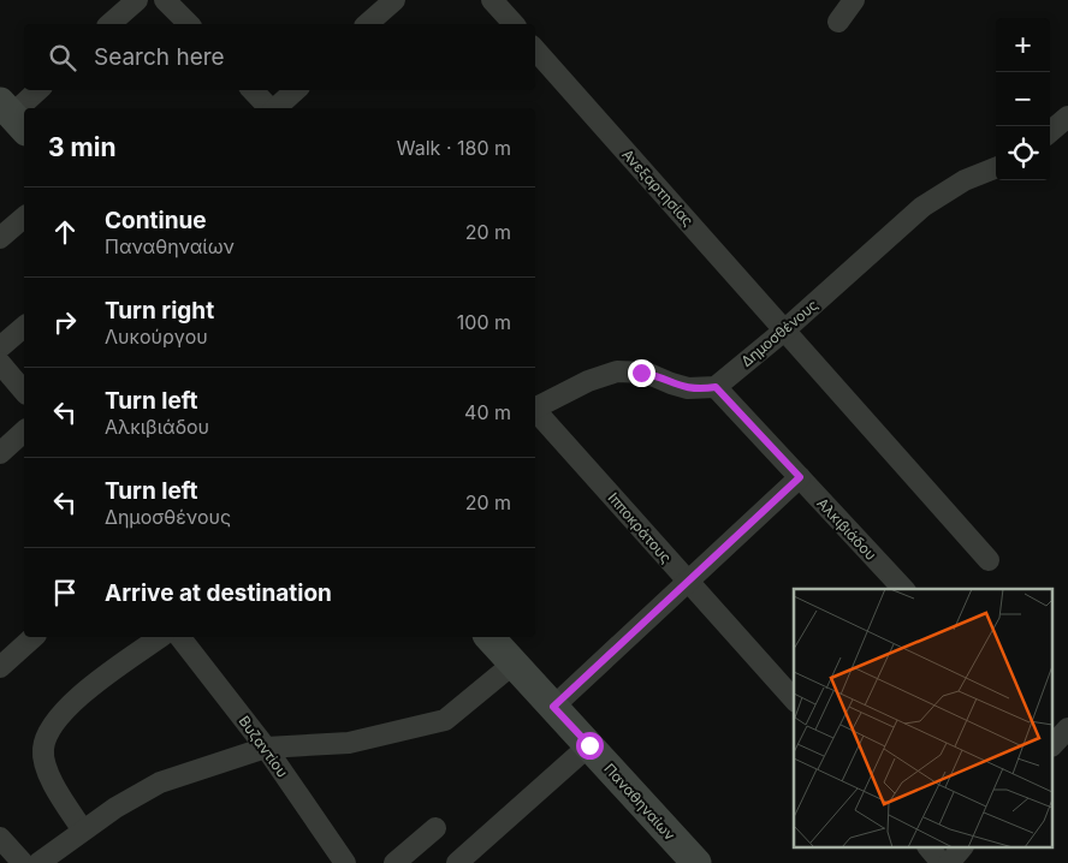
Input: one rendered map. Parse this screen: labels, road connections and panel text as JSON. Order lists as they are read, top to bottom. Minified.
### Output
{"streets":{"street":["Ανεξαρτησίας","Δημοσθένους","Ιπποκράτους","Αλκιβιάδου","Βυζαντίου","Παναθηναίων"]},"crossings":[["Ανεξαρτησίας","Δημοσθένους"],["Δημοσθένους","Αλκιβιάδου"]],"page":{"map_buttons":["+","−"],"search":"Search here","heading":["3 min","Walk · 180 m"],"list":[["Continue","Παναθηναίων","20 m"],["Turn right","Λυκούργου","100 m"],["Turn left","Αλκιβιάδου","40 m"],["Turn left","Δημοσθένους","20 m"],"Arrive at destination"]}}
